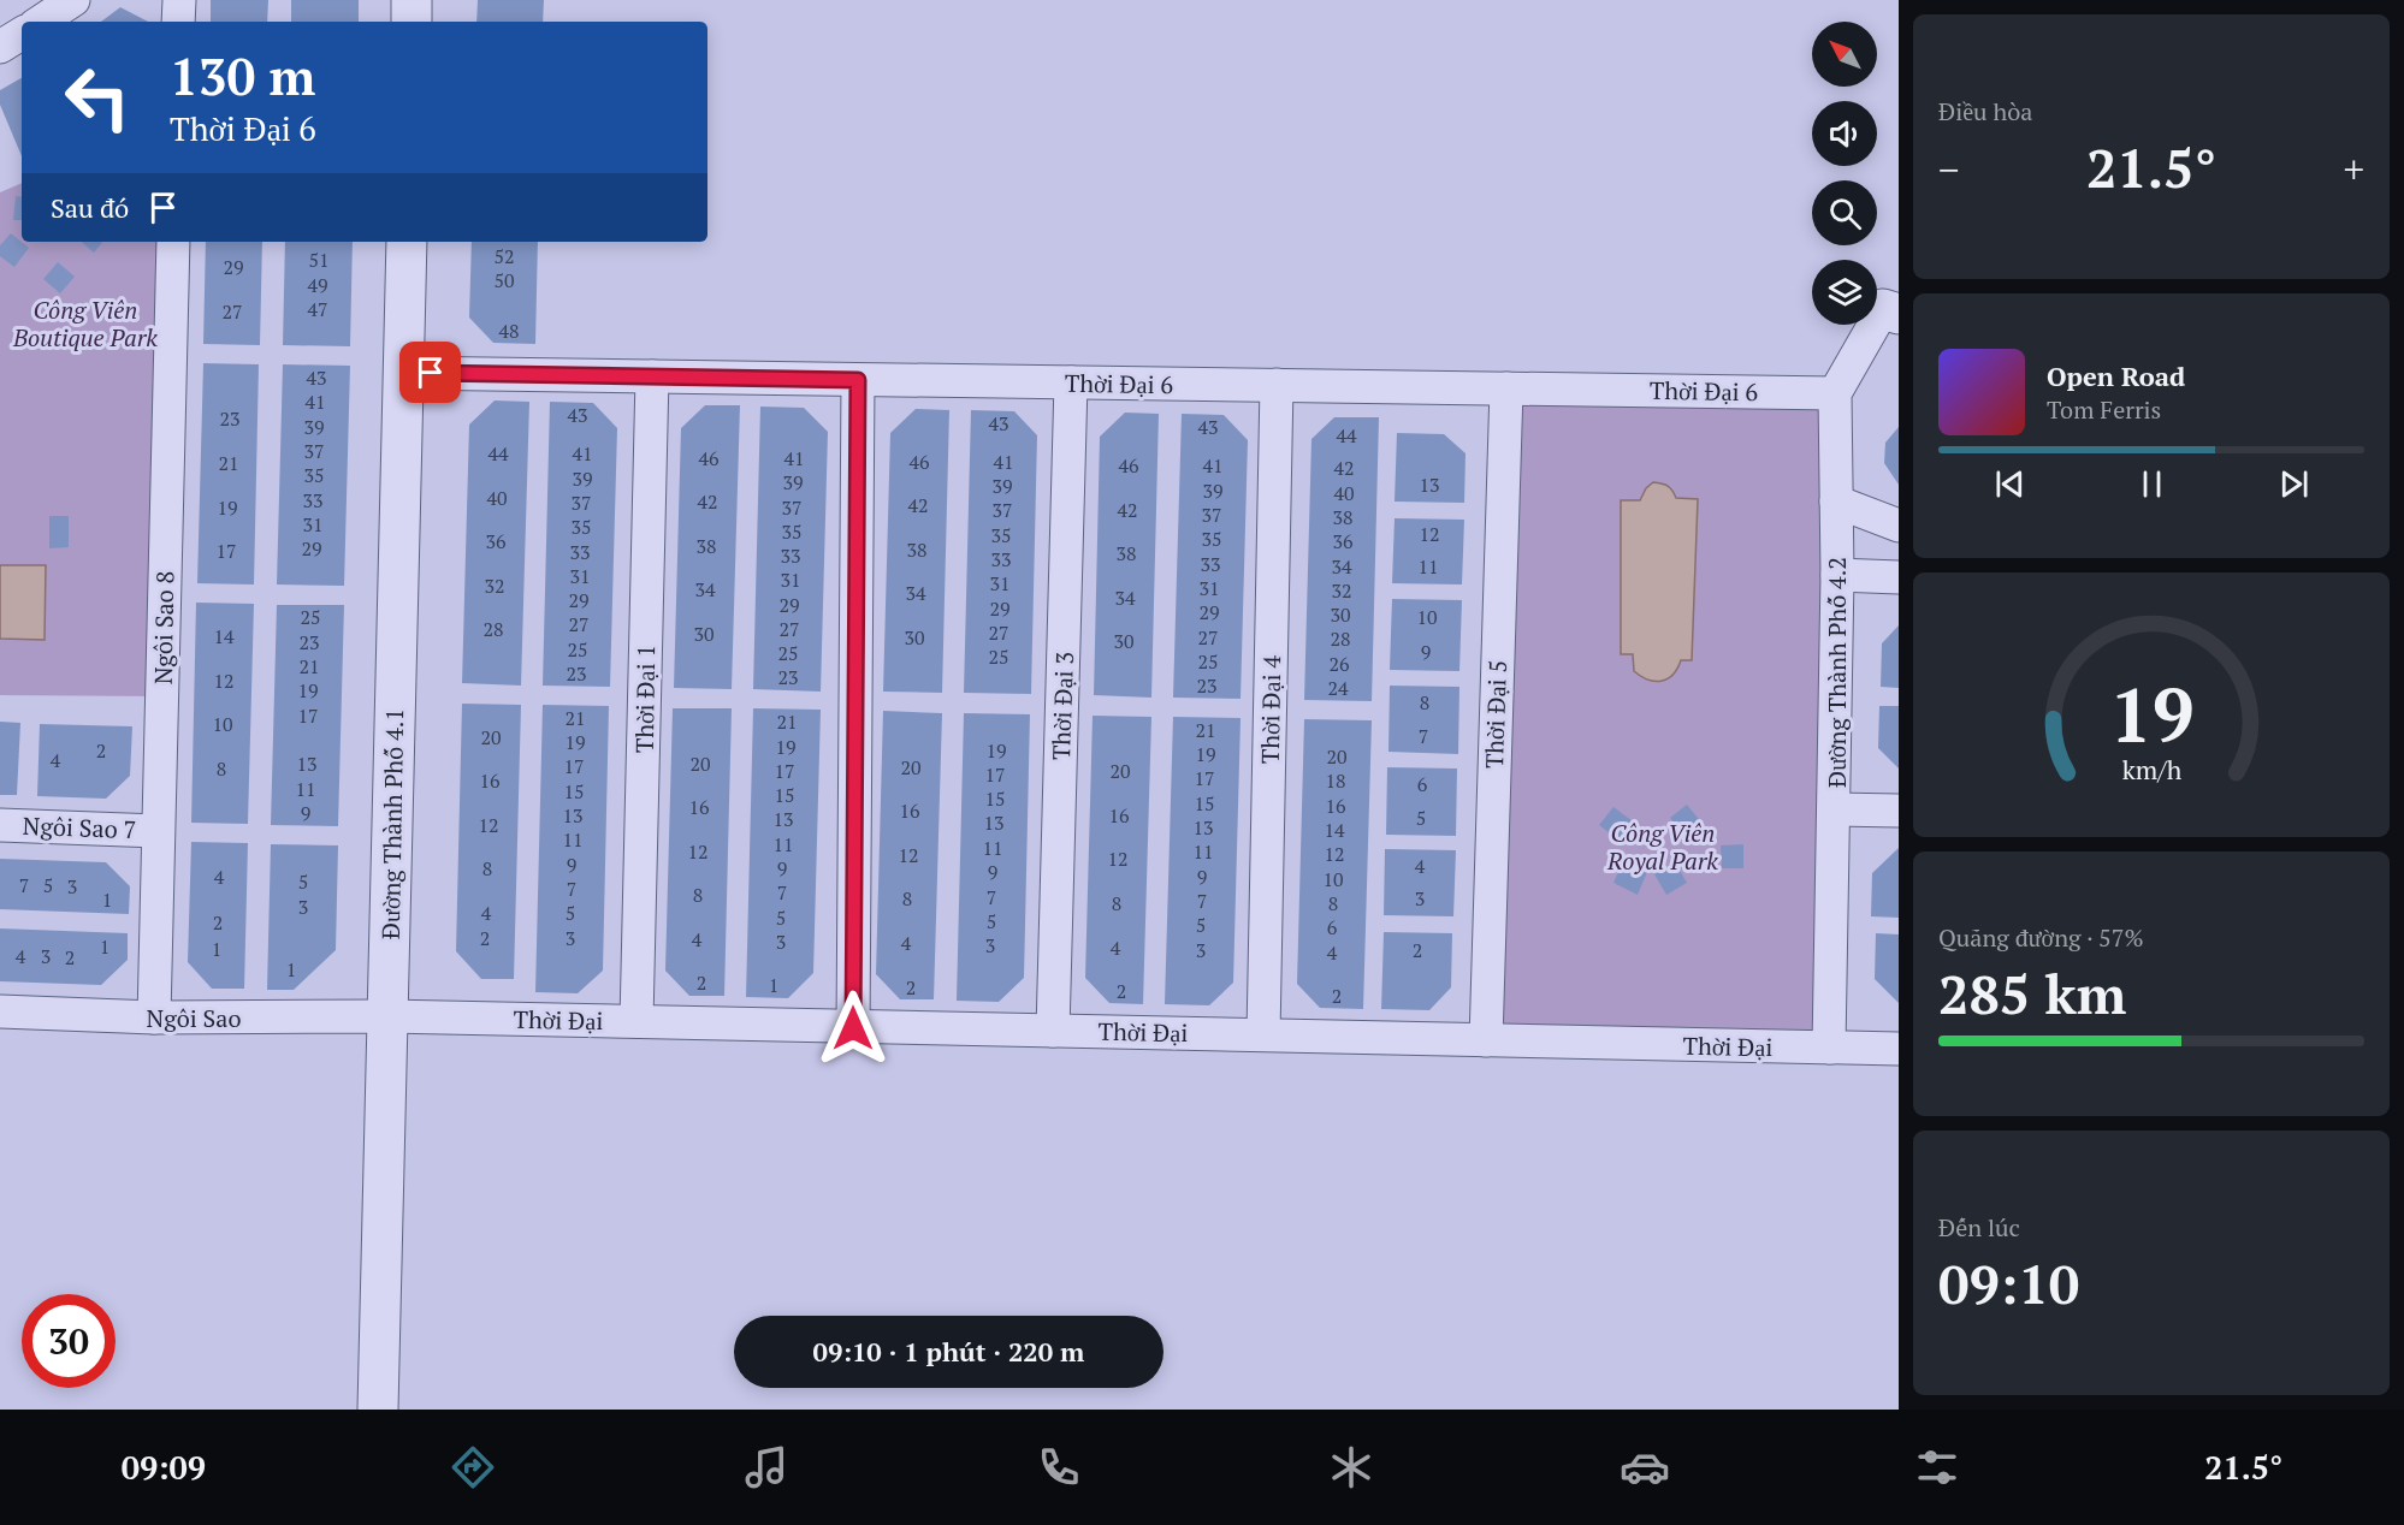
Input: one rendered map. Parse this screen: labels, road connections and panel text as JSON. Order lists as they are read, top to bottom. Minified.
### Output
{"streets":{"street":["Thời Đại 6","Ngôi Sao 8","Đường Thành Phố 4.2","Thời Đại 1","Thời Đại 3","Thời Đại 4","Thời Đại 5","Đường Thành Phố 4.1","Ngôi Sao 7","Ngôi Sao","Thời Đại"]},"crossings":[["Thời Đại 6","Đường Thành Phố 4.2"],["Thời Đại 6","Thời Đại 1"],["Thời Đại 6","Thời Đại 3"],["Thời Đại 6","Thời Đại 4"],["Thời Đại 6","Thời Đại 5"],["Thời Đại 6","Đường Thành Phố 4.1"],["Ngôi Sao 8","Ngôi Sao 7"],["Ngôi Sao 8","Ngôi Sao"],["Đường Thành Phố 4.2","Thời Đại"],["Thời Đại 1","Thời Đại"],["Thời Đại 3","Thời Đại"],["Thời Đại 4","Thời Đại"],["Thời Đại 5","Thời Đại"],["Đường Thành Phố 4.1","Ngôi Sao"],["Đường Thành Phố 4.1","Thời Đại"],["Ngôi Sao","Thời Đại"]],"parks":["Công Viên Boutique Park","Công Viên Royal Park"],"house_numbers":["52","51","29","50","49","47","27","48","43","41","43","23","43","39","43","44","37","44","41","46","41","46","41","21","46","41","42","35","39","39","13","39","39","40","40","33","42","37","42","19","37","37","42","37","38","31","35","35","12","35","35","36","36","38","29","38","17","33","38","33","33","33","34","11","31","31","31","32","31","34","32","34","34","29","29","29","29","30","25","10","27","28","27","27","30","14","30","27","28","30","23","25","9","25","25","25","26","21","23","23","12","23","24","19","8","17","21","21","10","21","7","20","19","19","2","19","19","20","4","13","20","17","20","8","17","20","17","17","16","18","6","11","15","15","15","15","16","16","16","9","13","16","5","13","13","12","13","14","11","11","11","12","11","12","12","12","9","4","8","9","9","4","9","10","5","7","5","3","7","7","8","7","8","3","1","7","8","8","3","4","5","5","5","2","5","6","2","3","4","3","4","3","1","4","1","3","2","4","4","3","2","1","2","1","2","2","2"],"north":"top left","page":{"tile":["Điều hòa",["Quãng đường · 57%","285 km"],["Đến lúc","09:10"]],"turn":["130 m","Thời Đại 6"],"heat":["−","21.5°","+"],"then":"Sau đó","song":["Open Road","Tom Ferris"],"limit":"30","trip":"09:10 · 1 phút · 220 m","tabs":["09:09","21.5°"],"gauge":["19","km/h"]}}
